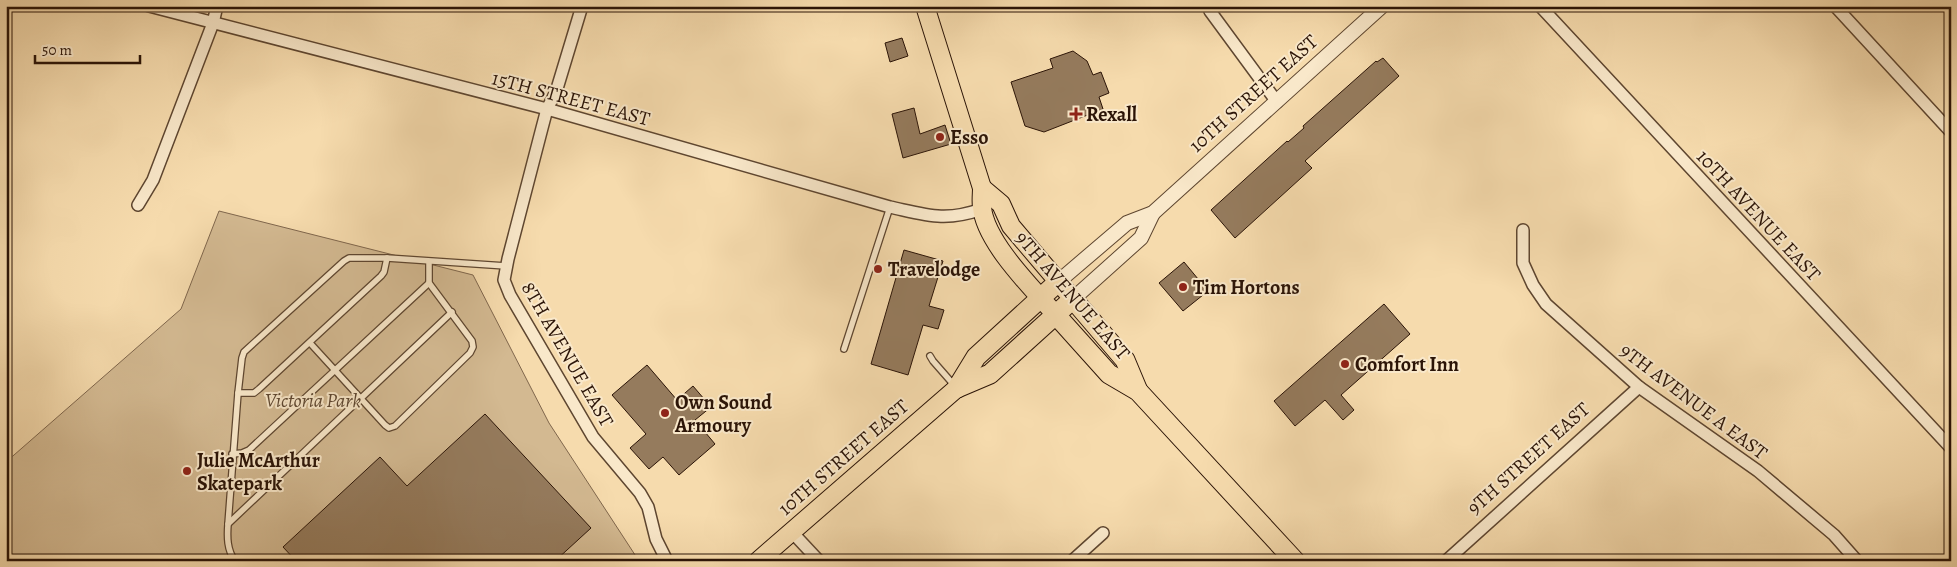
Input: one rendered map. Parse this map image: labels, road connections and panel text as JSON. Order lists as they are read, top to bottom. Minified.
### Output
{"streets":{"highway":["10TH STREET EAST","9TH AVENUE EAST"],"street":["15TH STREET EAST","10TH AVENUE EAST","8TH AVENUE EAST","9TH AVENUE A EAST","9TH STREET EAST"]},"crossings":[["10TH STREET EAST","9TH AVENUE EAST"],["15TH STREET EAST","9TH AVENUE EAST"],["15TH STREET EAST","8TH AVENUE EAST"],["9TH AVENUE A EAST","9TH STREET EAST"]],"parks":["Victoria Park"],"places":{"health":["Rexall"],"other":["Esso","Travelodge","Tim Hortons","Comfort Inn","Own Sound Armoury","Julie McArthur Skatepark"]},"scale_bar":"50 m"}
